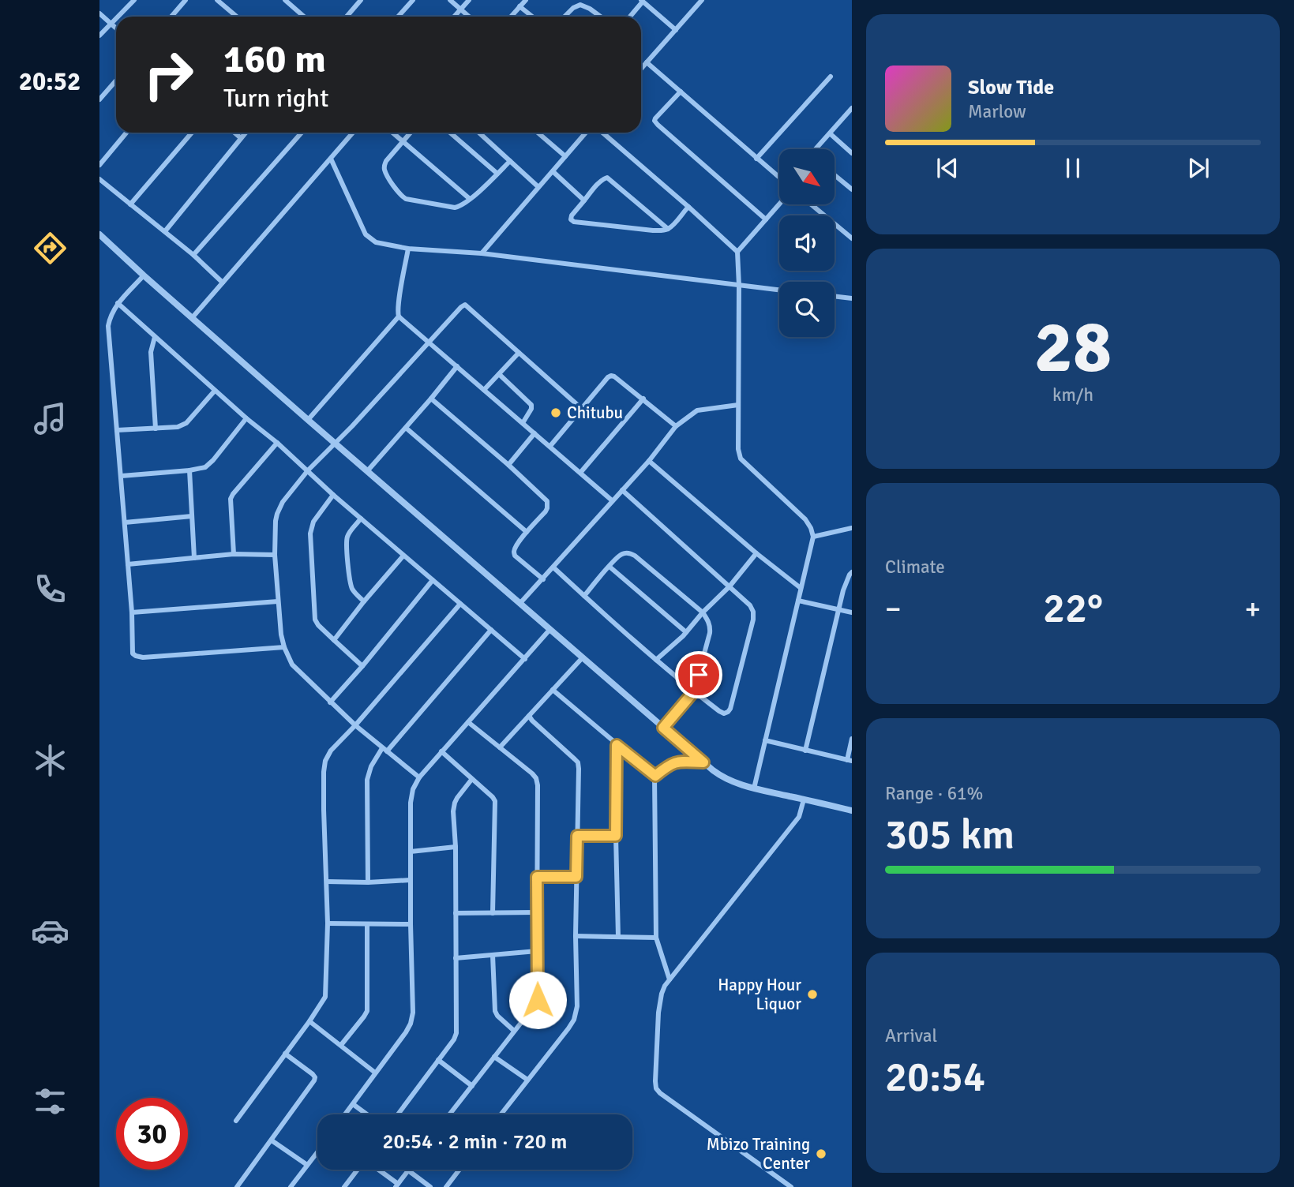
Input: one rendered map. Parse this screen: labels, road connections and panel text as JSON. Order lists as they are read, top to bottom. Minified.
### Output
{"places":["Chitubu","Happy Hour Liquor","Mbizo Training Center"],"north":"bottom right","page":{"tabs":"20:52","turn":["160 m","Turn right"],"song":["Slow Tide","Marlow"],"tile":[["28","km/h"],"Climate",["Range · 61%","305 km"],["Arrival","20:54"]],"heat":["−","22°","+"],"limit":"30","trip":"20:54 · 2 min · 720 m"}}
